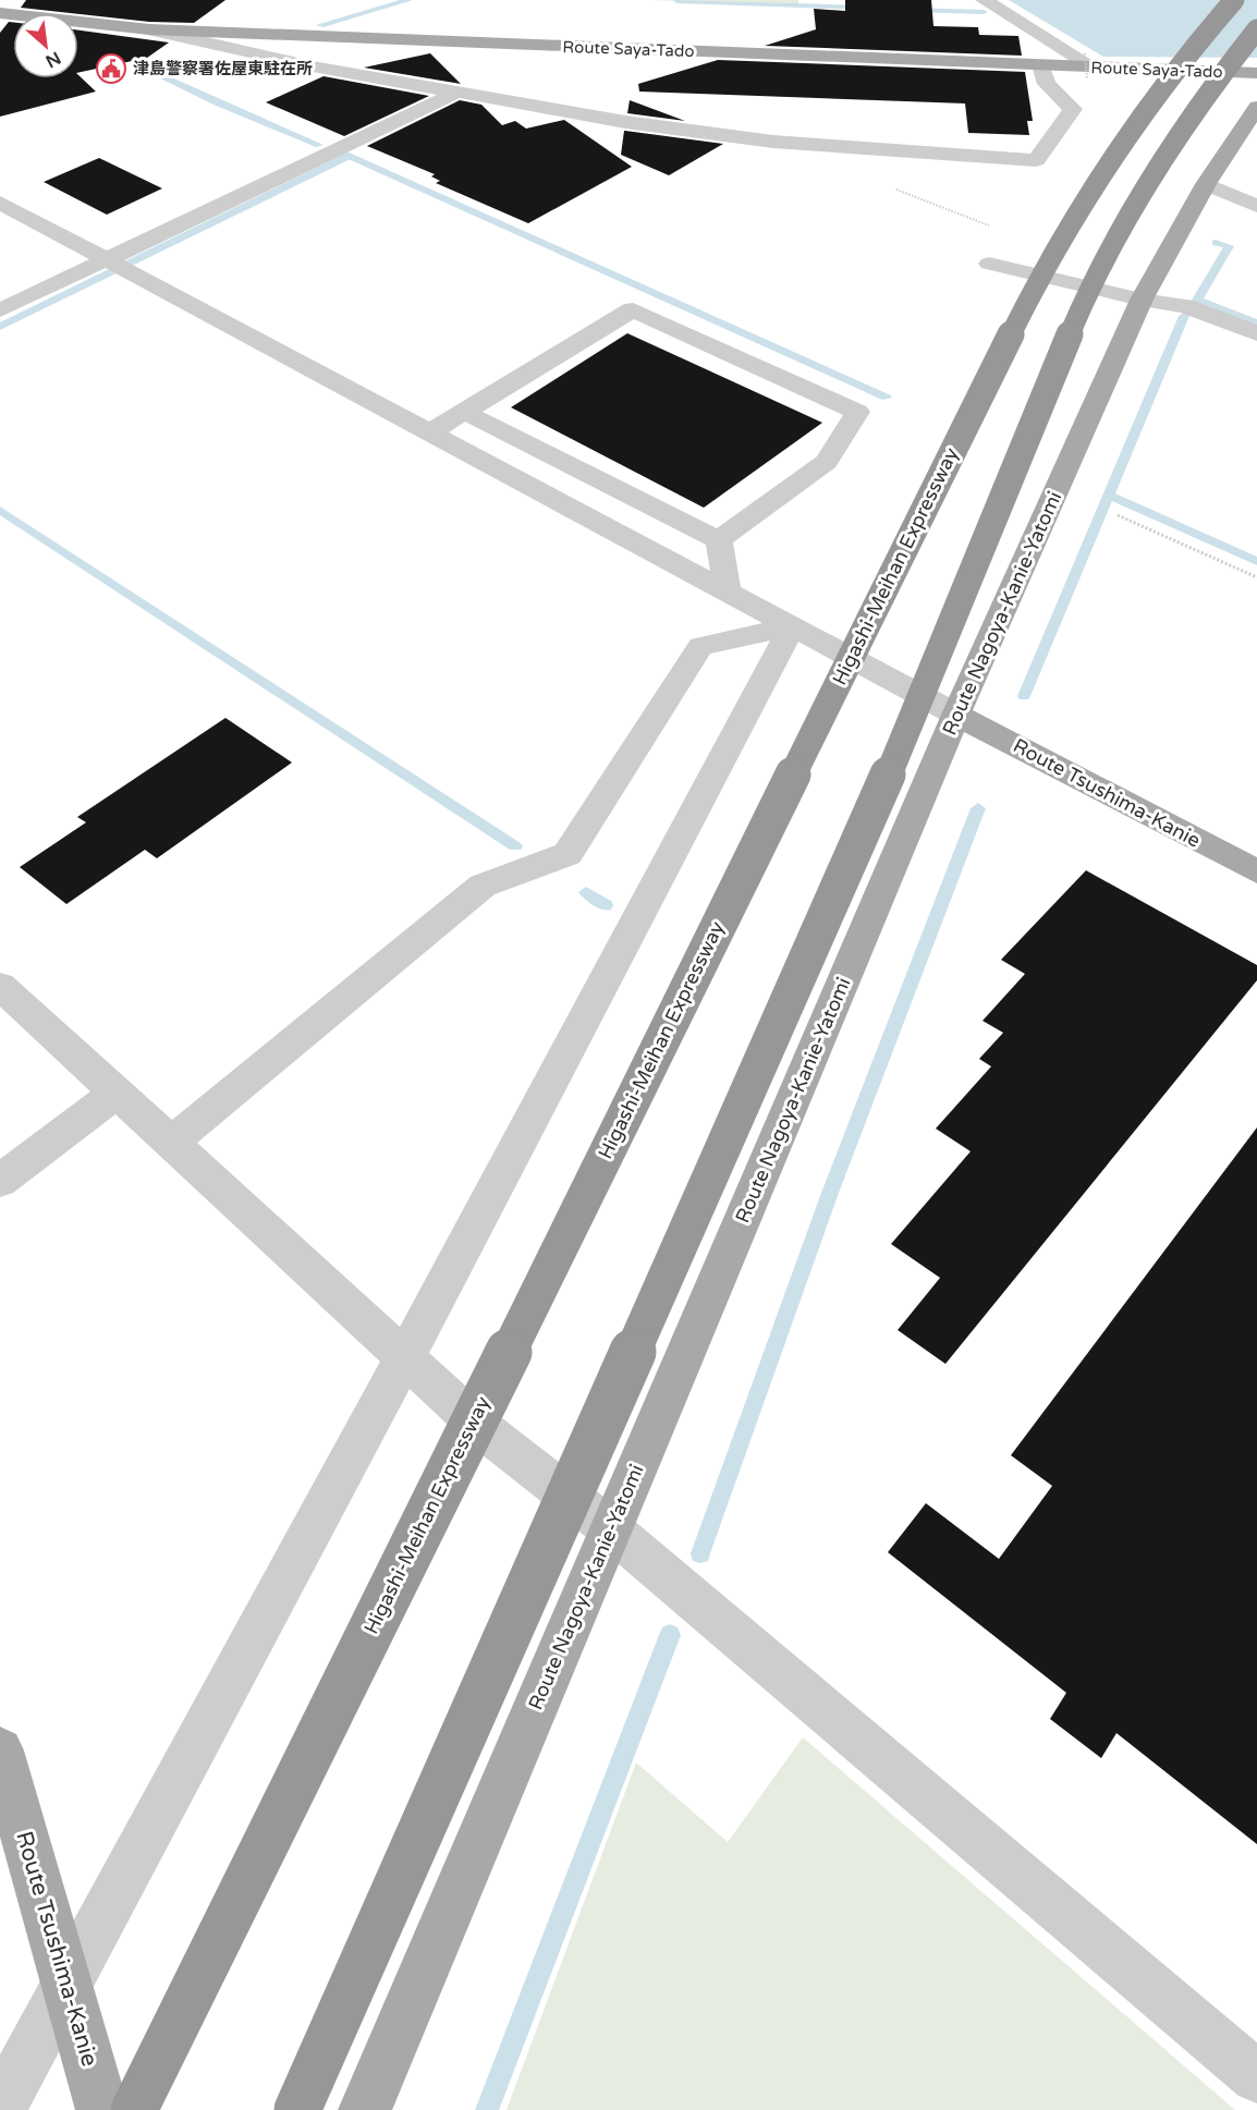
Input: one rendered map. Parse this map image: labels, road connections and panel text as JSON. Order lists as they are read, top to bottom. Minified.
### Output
{"streets":{"highway":["Higashi-Meihan Expressway"],"main road":["Route Saya-Tado","Route Nagoya-Kanie-Yatomi","Route Tsushima-Kanie"]},"crossings":[["Route Nagoya-Kanie-Yatomi","Route Tsushima-Kanie"]],"places":{"public building":["津島警察署佐屋東駐在所"]},"north":"bottom right"}
